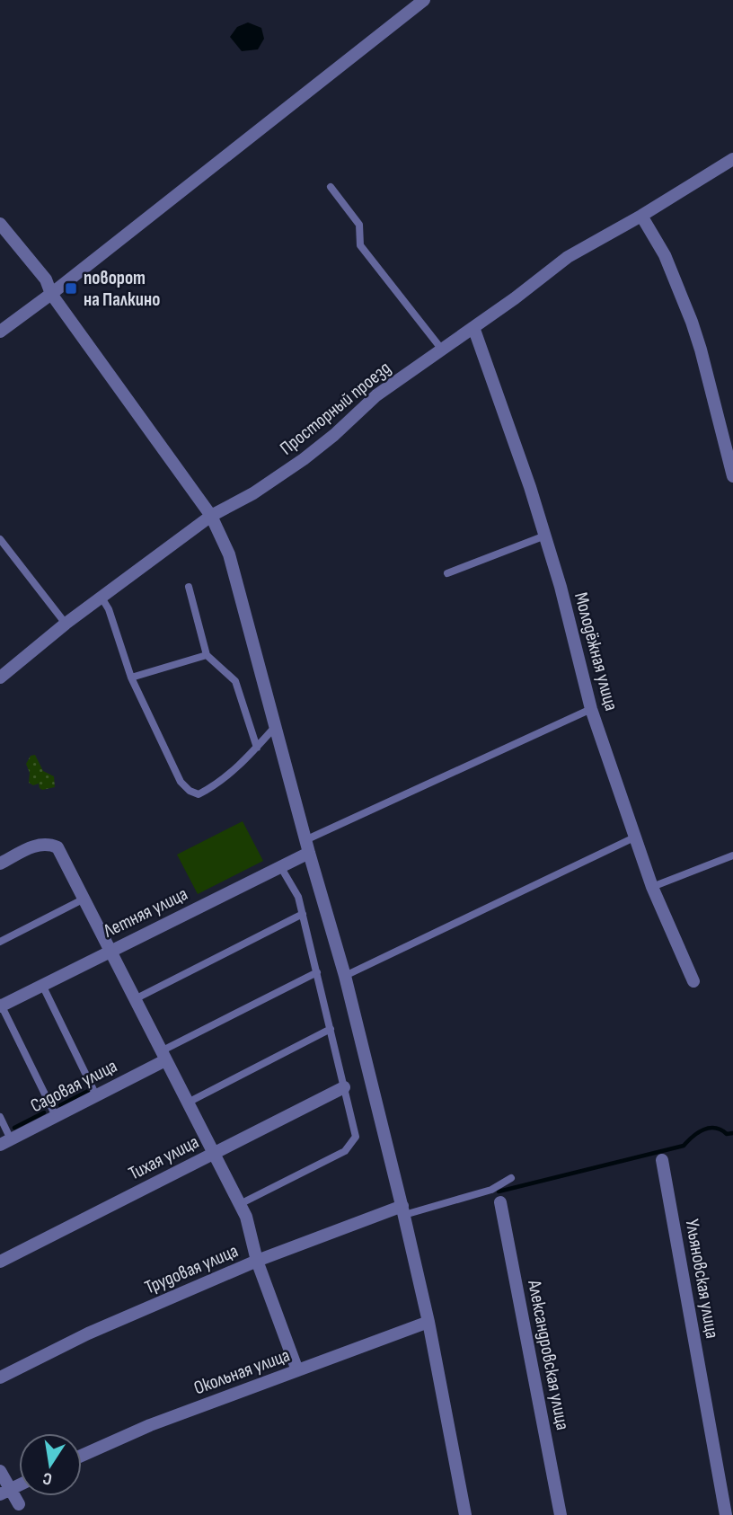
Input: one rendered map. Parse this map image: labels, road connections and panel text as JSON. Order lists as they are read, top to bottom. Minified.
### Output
{"streets":{"street":["Просторный проезд","Молодёжная улица","Летняя улица","Садовая улица","Тихая улица","Трудовая улица","Ульяновская улица","Александровская улица","Окольная улица"]},"crossings":[["Просторный проезд","Молодёжная улица"]],"places":{"transit":["поворот на Палкино"]},"north":"bottom"}
